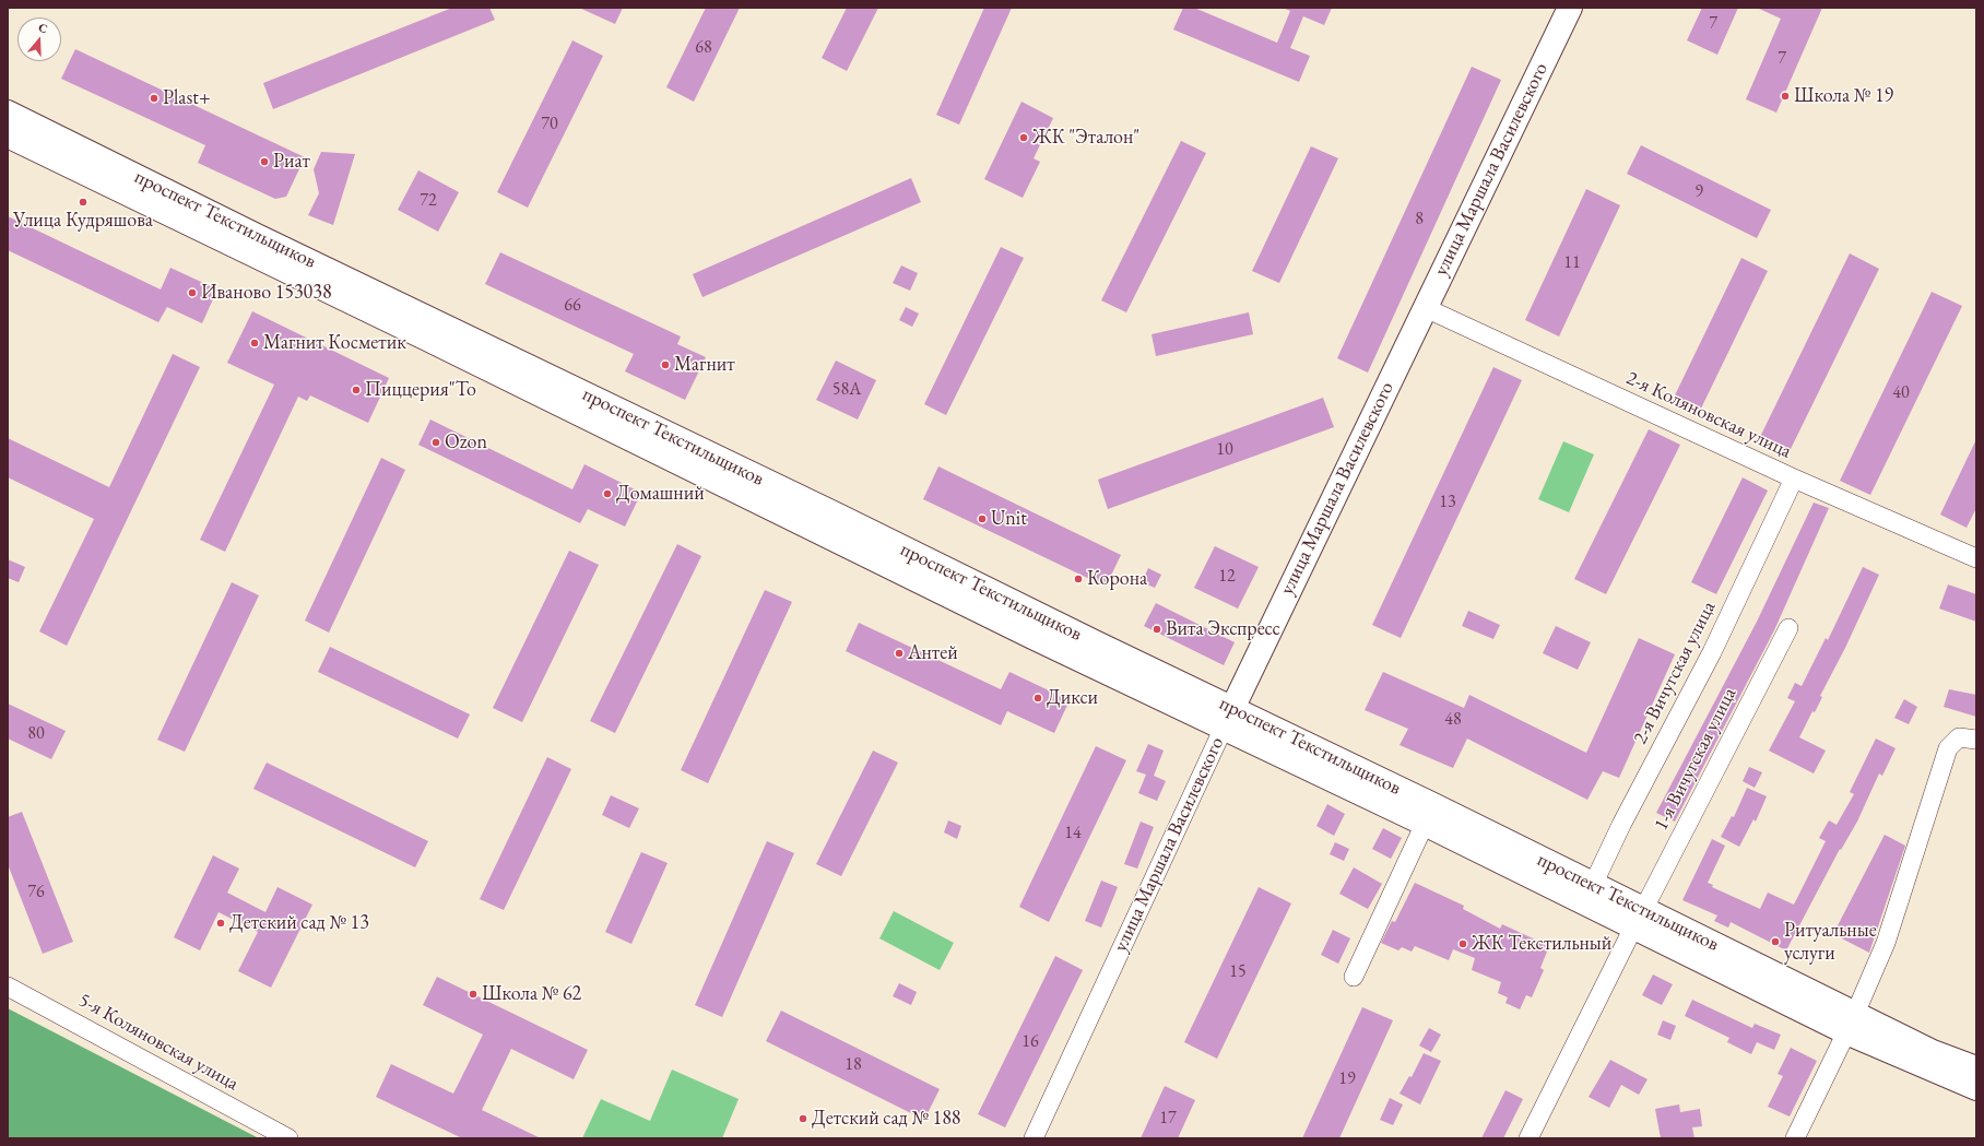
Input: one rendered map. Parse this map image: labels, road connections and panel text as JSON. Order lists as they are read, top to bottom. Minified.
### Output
{"streets":{"main road":["улица Маршала Василевского","проспект Текстильщиков"],"street":["2-я Коляновская улица","2-я Вичугская улица","1-я Вичугская улица","5-я Коляновская улица"]},"crossings":[["улица Маршала Василевского","проспект Текстильщиков"],["улица Маршала Василевского","2-я Коляновская улица"],["проспект Текстильщиков","2-я Вичугская улица"],["проспект Текстильщиков","1-я Вичугская улица"],["2-я Коляновская улица","2-я Вичугская улица"]],"places":["Школа № 19","Plast+","ЖК \"Эталон\"","Риат","Улица Кудряшова","Иваново 153038","Магнит Косметик","Магнит","Пиццерия\"То","Ozon","Домашний","Unit","Корона","Вита Экспресс","Антей","Дикси","Детский сад № 13","Ритуальные услуги","ЖК Текстильный","Школа № 62","Детский сад № 188"],"house_numbers":["7","68","7","70","9","72","8","11","66","58А","40","10","13","12","48","80","14","76","15","16","18","19","17"],"north":"top"}
